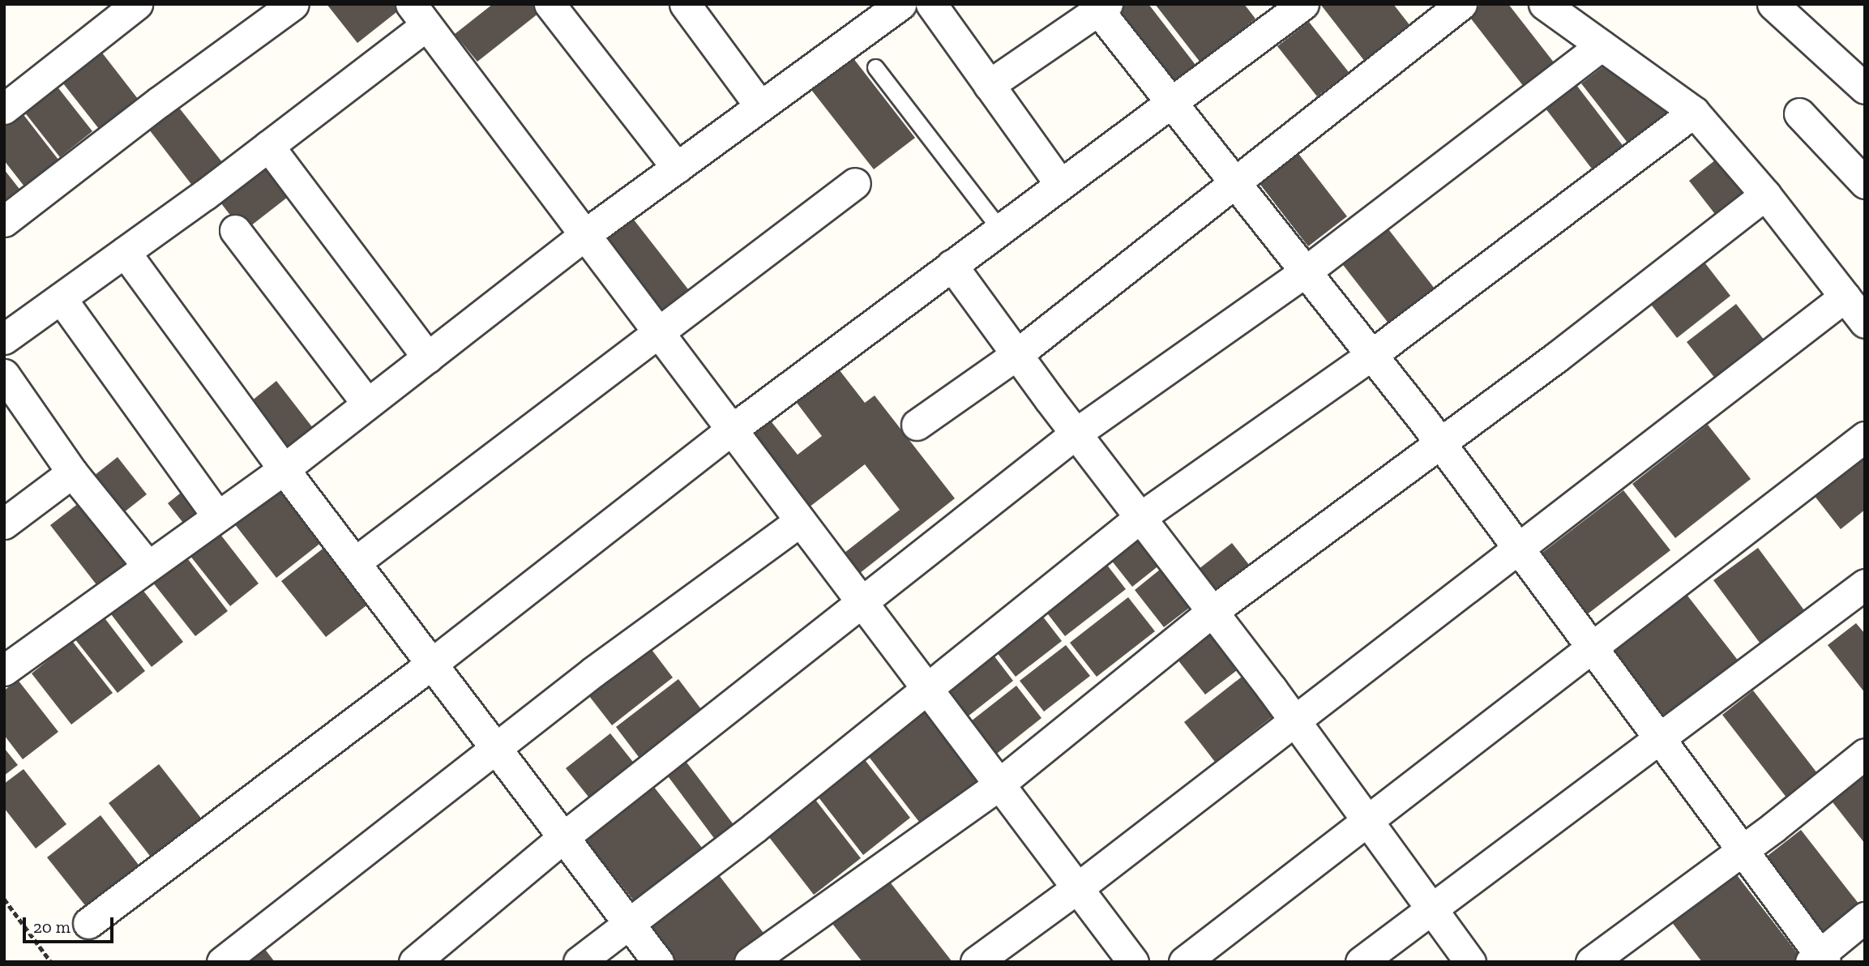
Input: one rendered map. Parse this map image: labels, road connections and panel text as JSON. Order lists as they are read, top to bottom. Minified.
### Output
{"scale_bar":"20 m"}
